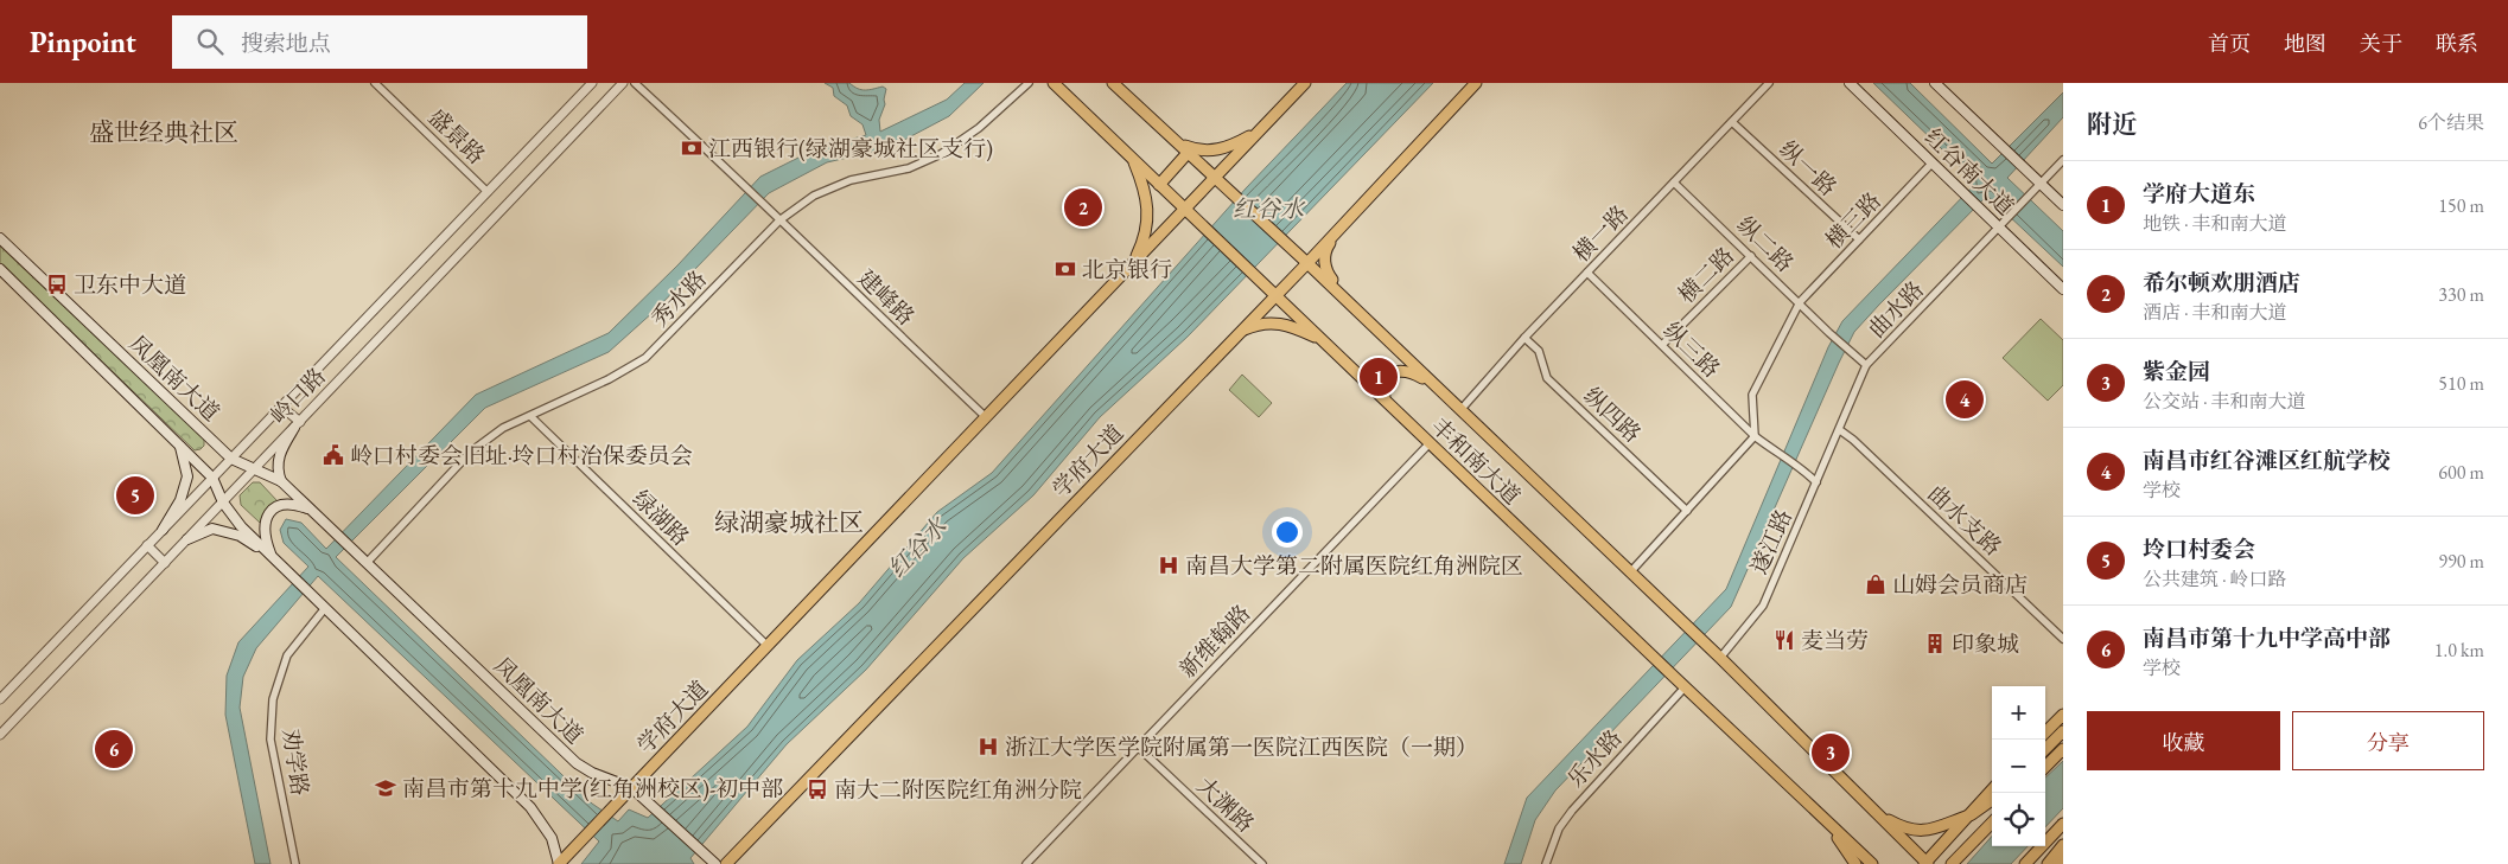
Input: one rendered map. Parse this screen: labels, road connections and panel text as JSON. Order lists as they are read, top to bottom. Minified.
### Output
{"streets":{"main road":["红谷南大道","凤凰南大道","学府大道","丰和南大道"],"street":["盛景路","纵一路","横三路","横一路","纵二路","横二路","建峰路","秀水路","曲水路","纵三路","岭口路","纵四路","绿湖路","曲水支路","遂江路","新维翰路","乐水路","劝学路","大渊路"]},"crossings":[["盛景路","岭口路"],["纵一路","横三路"],["纵一路","横一路"],["红谷南大道","横三路"],["红谷南大道","曲水路"],["横三路","纵二路"],["横三路","纵三路"],["横一路","纵二路"],["横一路","纵三路"],["横一路","纵四路"],["横一路","丰和南大道"],["纵二路","横二路"],["纵二路","曲水路"],["横二路","纵三路"],["建峰路","秀水路"],["建峰路","学府大道"],["秀水路","凤凰南大道"],["秀水路","绿湖路"],["曲水路","曲水支路"],["曲水路","遂江路"],["纵三路","遂江路"],["凤凰南大道","岭口路"],["凤凰南大道","学府大道"],["凤凰南大道","劝学路"],["学府大道","丰和南大道"],["学府大道","绿湖路"],["丰和南大道","遂江路"],["丰和南大道","新维翰路"],["丰和南大道","乐水路"],["曲水支路","遂江路"],["新维翰路","大渊路"]],"districts":["盛世经典社区","绿湖豪城社区"],"water":["红谷水"],"places":{"bank":["江西银行(绿湖豪城社区支行)","北京银行"],"bus stop":["卫东中大道","南大二附医院红角洲分院"],"public building":["岭口村委会旧址·坽口村治保委员会"],"hospital":["南昌大学第二附属医院红角洲院区","浙江大学医学院附属第一医院江西医院（一期）"],"shop":["山姆会员商店"],"restaurant":["麦当劳"],"building":["印象城"],"school or university":["南昌市第十九中学(红角洲校区)-初中部"]},"page":{"header":"Pinpoint","search":"搜索地点","nav":["首页","地图","关于","联系"],"heading":["附近","6个结果"],"list":[{"mark":"1","name":"学府大道东","note":"地铁 · 丰和南大道","value":"150 m"},{"mark":"2","name":"希尔顿欢朋酒店","note":"酒店 · 丰和南大道","value":"330 m"},{"mark":"3","name":"紫金园","note":"公交站 · 丰和南大道","value":"510 m"},{"mark":"4","name":"南昌市红谷滩区红航学校","note":"学校","value":"600 m"},{"mark":"5","name":"坽口村委会","note":"公共建筑 · 岭口路","value":"990 m"},{"mark":"6","name":"南昌市第十九中学高中部","note":"学校","value":"1.0 km"}],"pins":["2","1","4","5","6","3"],"map_buttons":["+","−"],"buttons":["收藏","分享"]}}
